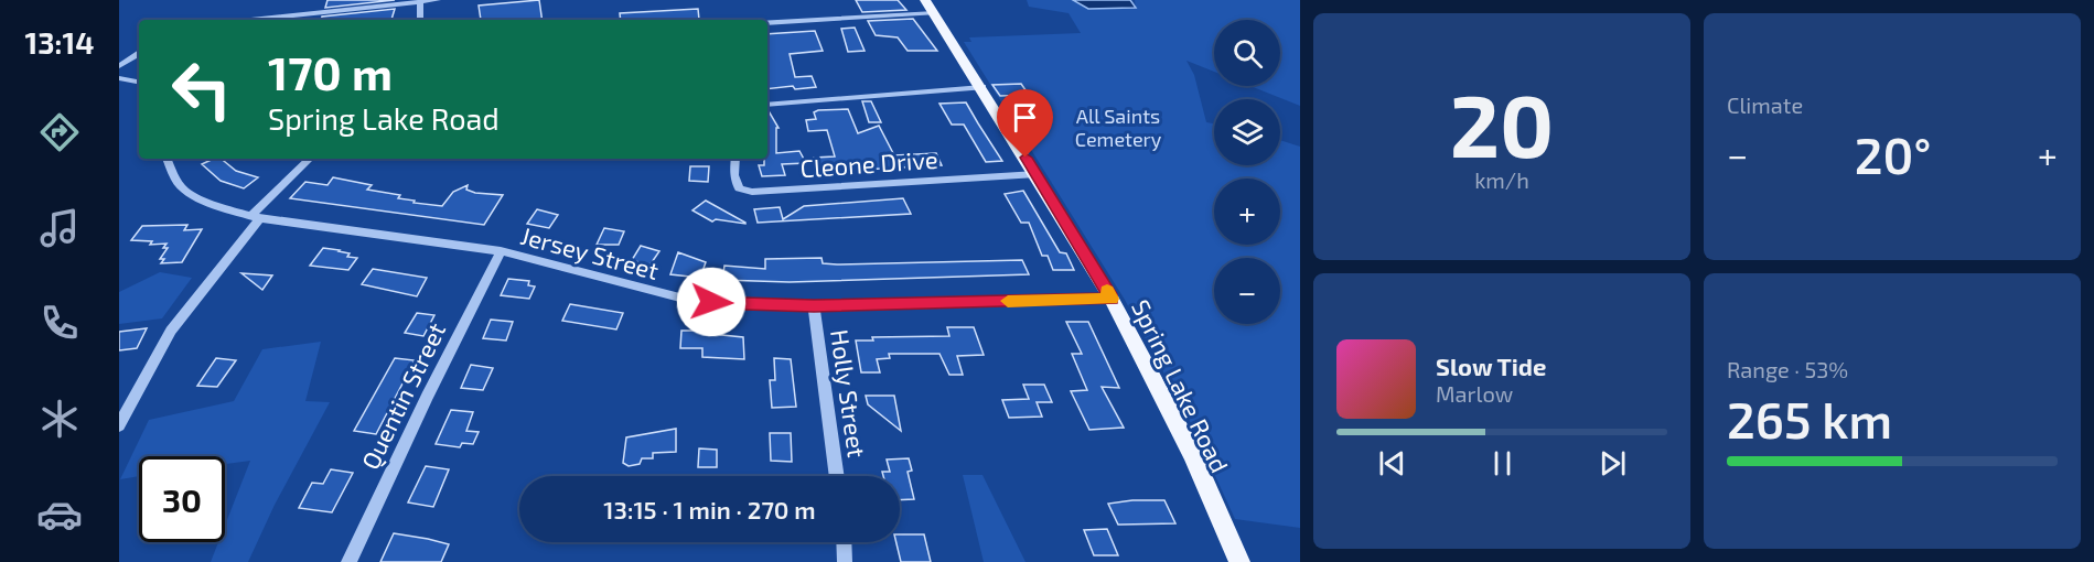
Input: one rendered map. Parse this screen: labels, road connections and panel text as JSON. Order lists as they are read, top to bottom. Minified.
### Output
{"streets":{"main road":["Spring Lake Road"],"street":["Cleone Drive","Jersey Street","Holly Street","Quentin Street"]},"crossings":[["Cleone Drive","Spring Lake Road"],["Jersey Street","Spring Lake Road"],["Jersey Street","Holly Street"],["Jersey Street","Quentin Street"]],"parks":["All Saints Cemetery"],"page":{"tabs":"13:14","tile":[["20","km/h"],"Climate",["Range · 53%","265 km"]],"map_buttons":["+","−"],"turn":["170 m","Spring Lake Road"],"heat":["−","20°","+"],"song":["Slow Tide","Marlow"],"limit":"30","trip":"13:15 · 1 min · 270 m"}}
